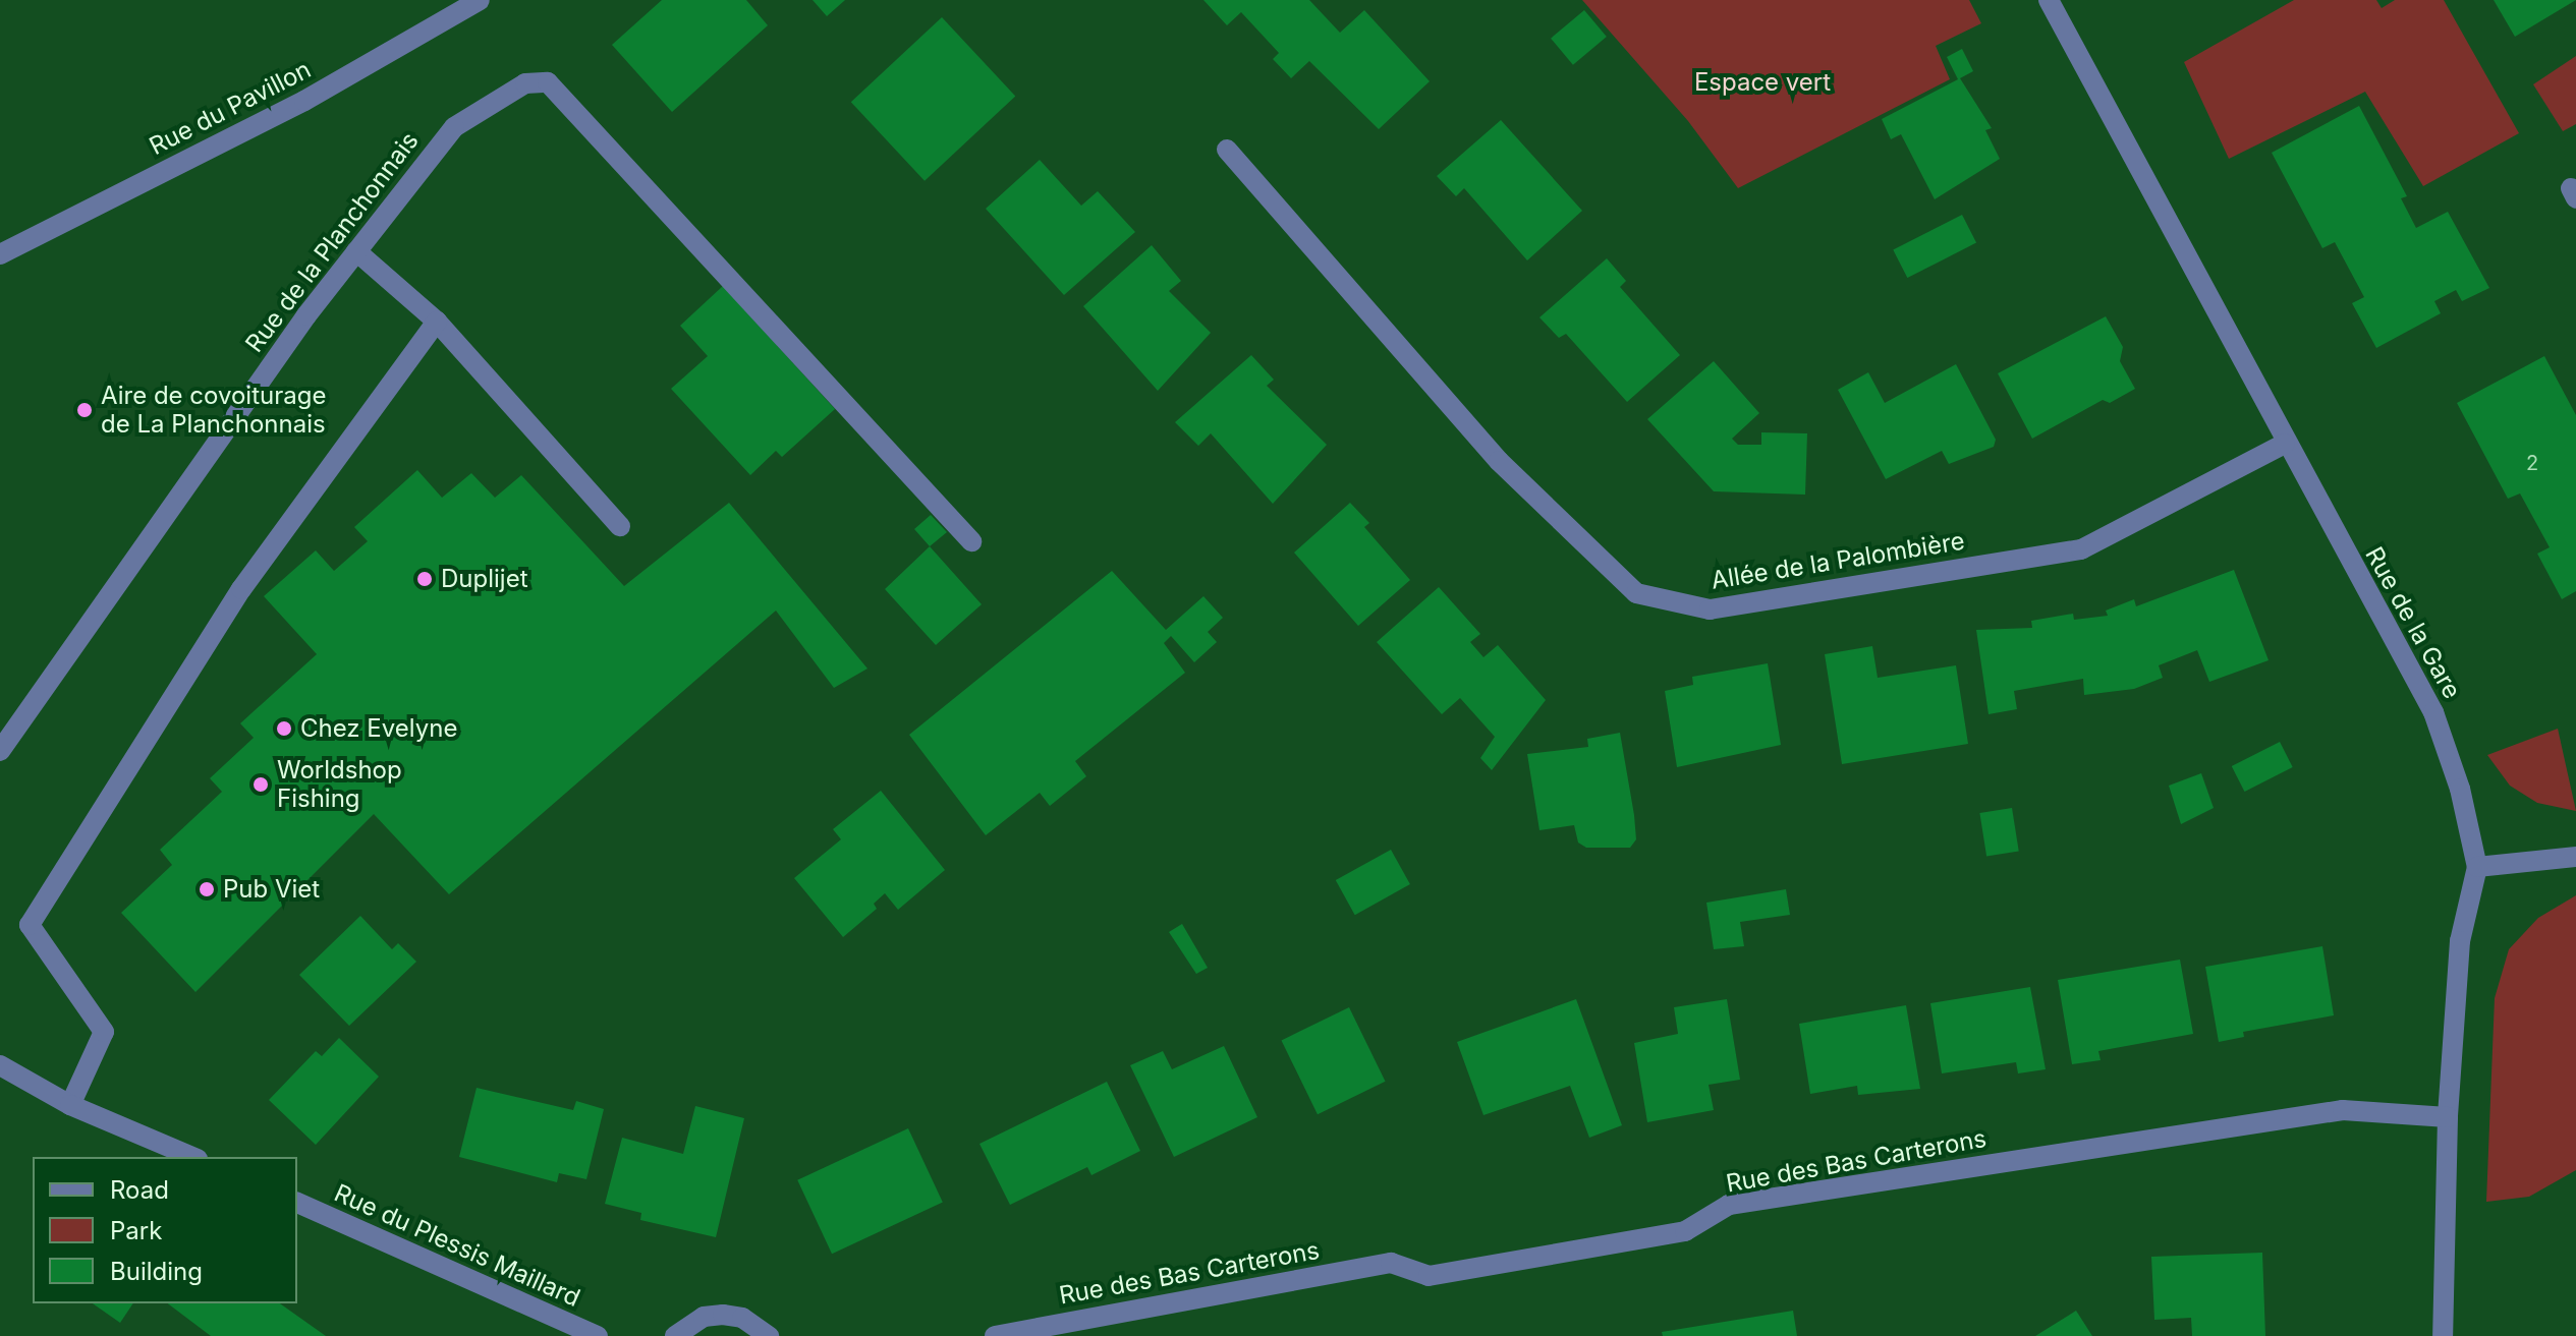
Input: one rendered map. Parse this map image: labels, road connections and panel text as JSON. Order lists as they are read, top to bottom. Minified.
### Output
{"streets":{"street":["Rue du Pavillon","Rue de la Planchonnais","Allée de la Palombière","Rue de la Gare","Rue des Bas Carterons","Rue du Plessis Maillard"]},"crossings":[["Allée de la Palombière","Rue de la Gare"],["Rue de la Gare","Rue des Bas Carterons"]],"parks":["Espace vert"],"places":["Aire de covoiturage de La Planchonnais","Duplijet","Chez Evelyne","Worldshop Fishing","Pub Viet"],"house_numbers":["2"],"legend":["Road","Park","Building"]}
